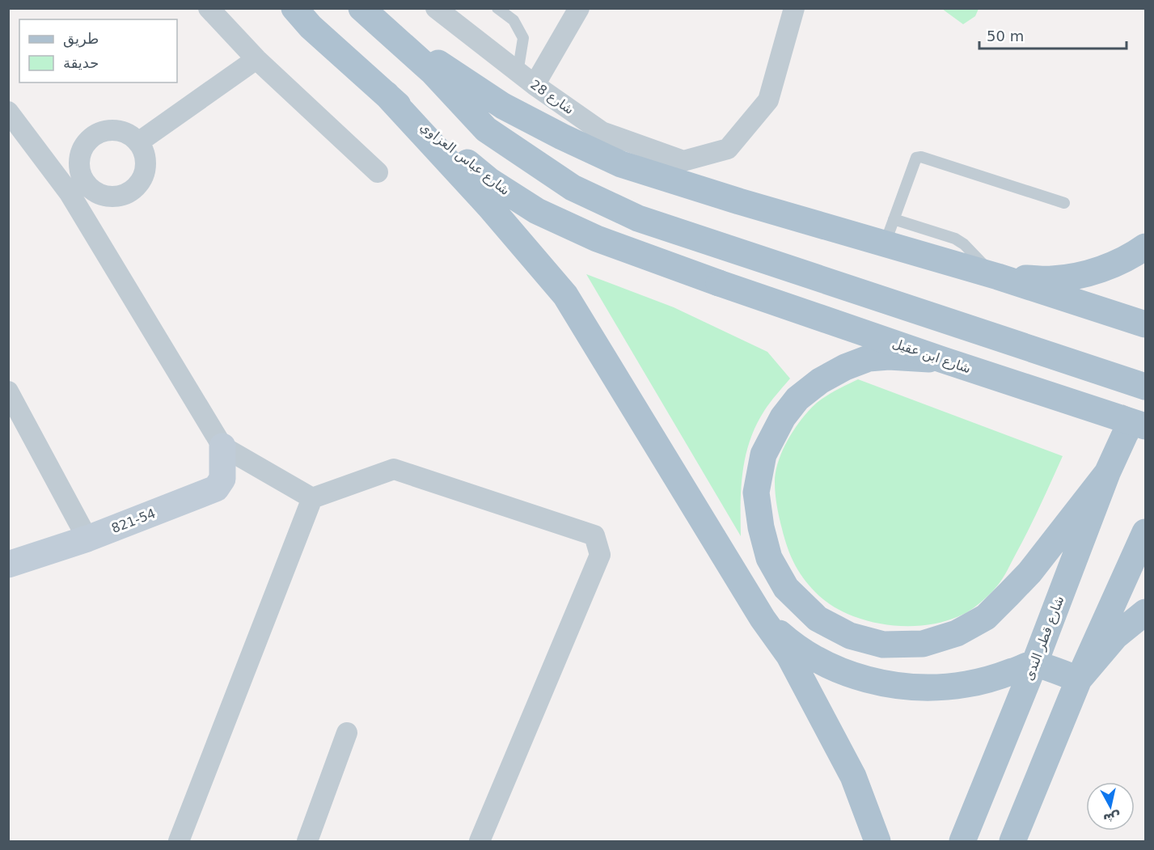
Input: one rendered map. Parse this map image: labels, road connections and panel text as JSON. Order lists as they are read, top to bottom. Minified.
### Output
{"streets":{"main road":["شارع عباس العزاوي","شارع ابن عقيل","شارع قطر الندى"],"street":["شارع 28","821-54"]},"crossings":[["شارع عباس العزاوي","شارع ابن عقيل"],["شارع ابن عقيل","شارع قطر الندى"]],"legend":["طريق","حديقة"],"scale_bar":"50 m","north":"bottom"}
